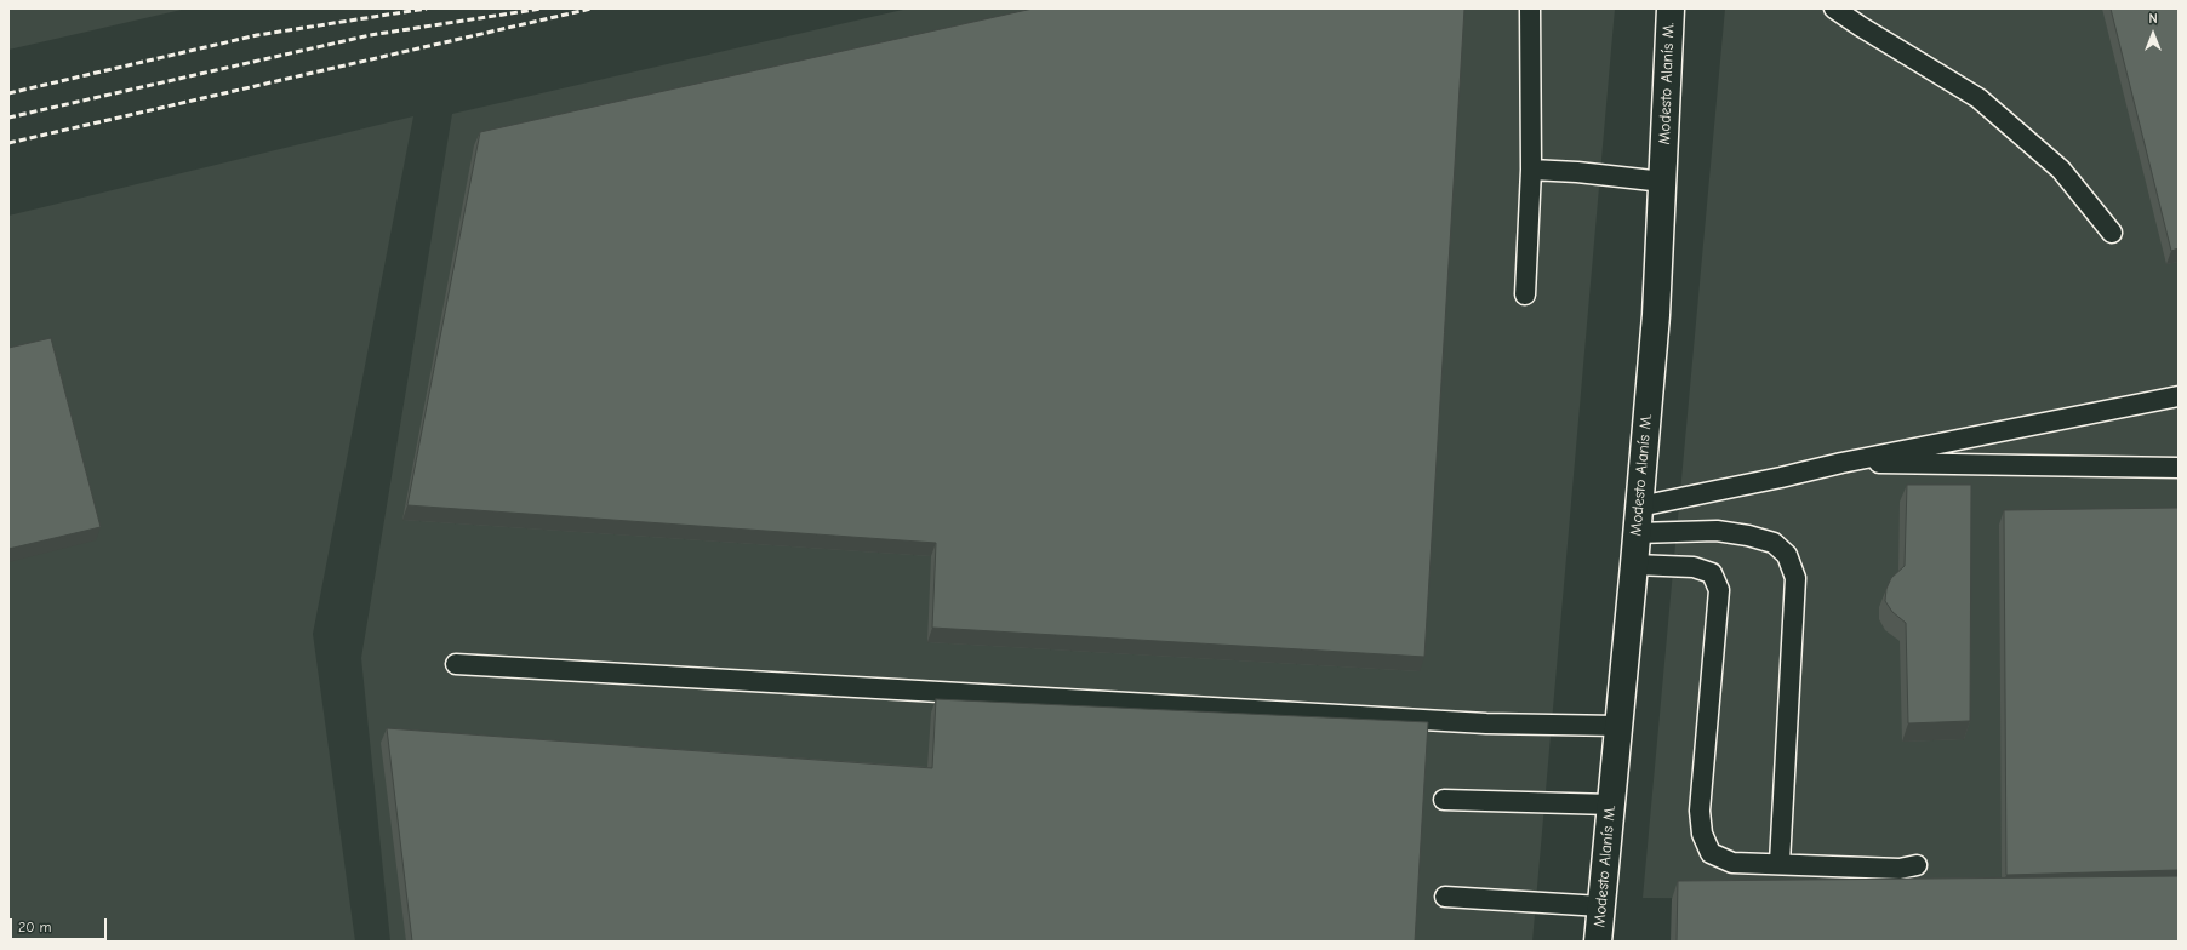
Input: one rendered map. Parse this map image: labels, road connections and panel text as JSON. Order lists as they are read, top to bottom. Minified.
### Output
{"streets":{"street":["Modesto Alanís M."]},"scale_bar":"20 m","north":"top"}
